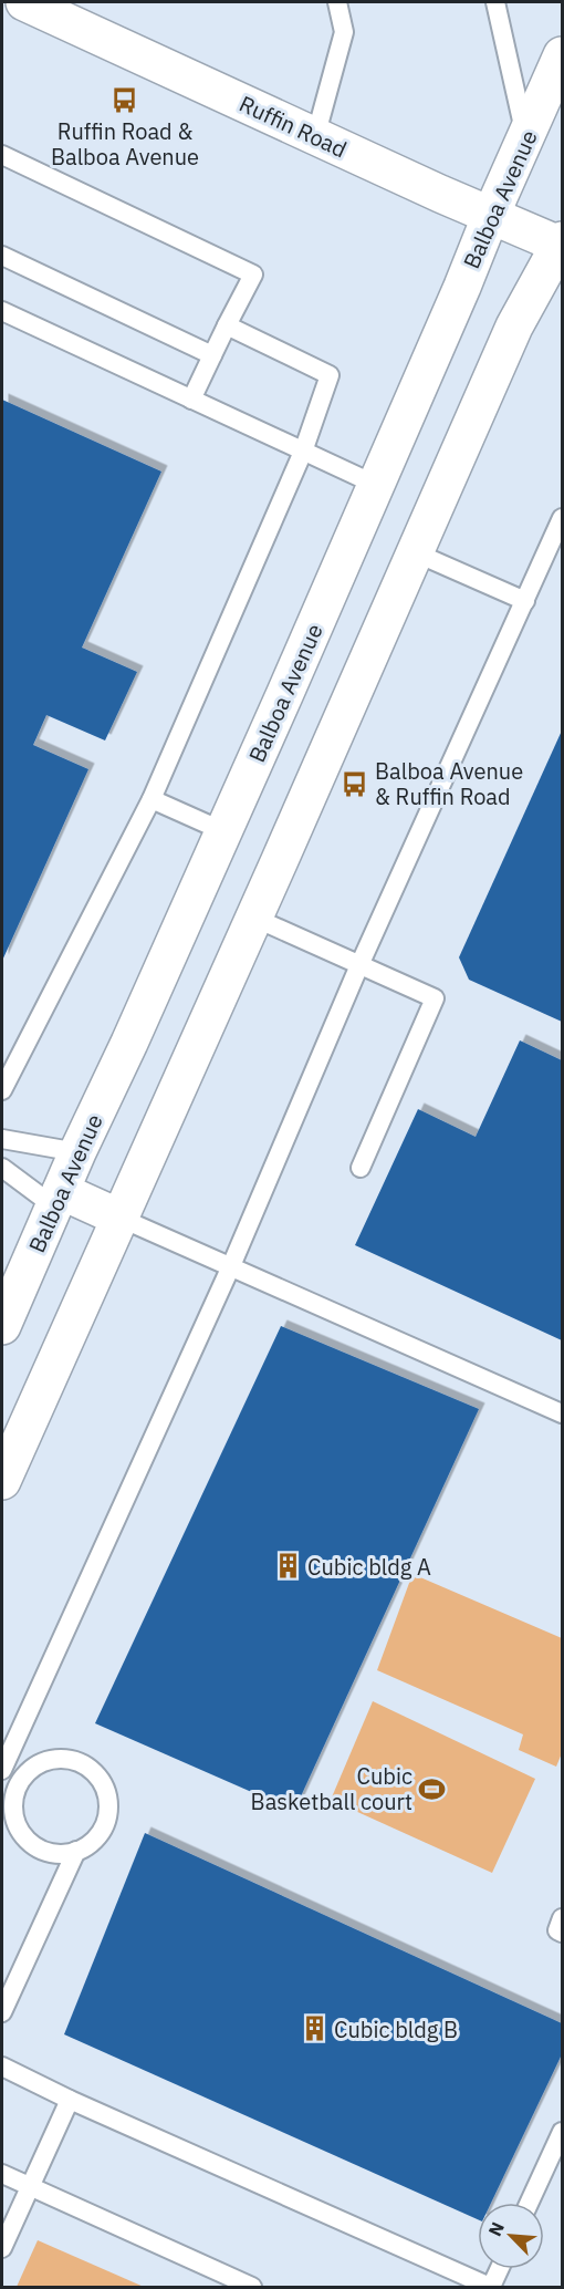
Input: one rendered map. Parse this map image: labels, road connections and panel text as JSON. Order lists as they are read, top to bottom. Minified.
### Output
{"streets":{"main road":["Ruffin Road","Balboa Avenue"]},"crossings":[["Ruffin Road","Balboa Avenue"]],"places":{"bus stop":["Ruffin Road & Balboa Avenue","Balboa Avenue & Ruffin Road"],"building":["Cubic bldg A","Cubic bldg B"],"sports":["Cubic Basketball court"]},"north":"top left"}
